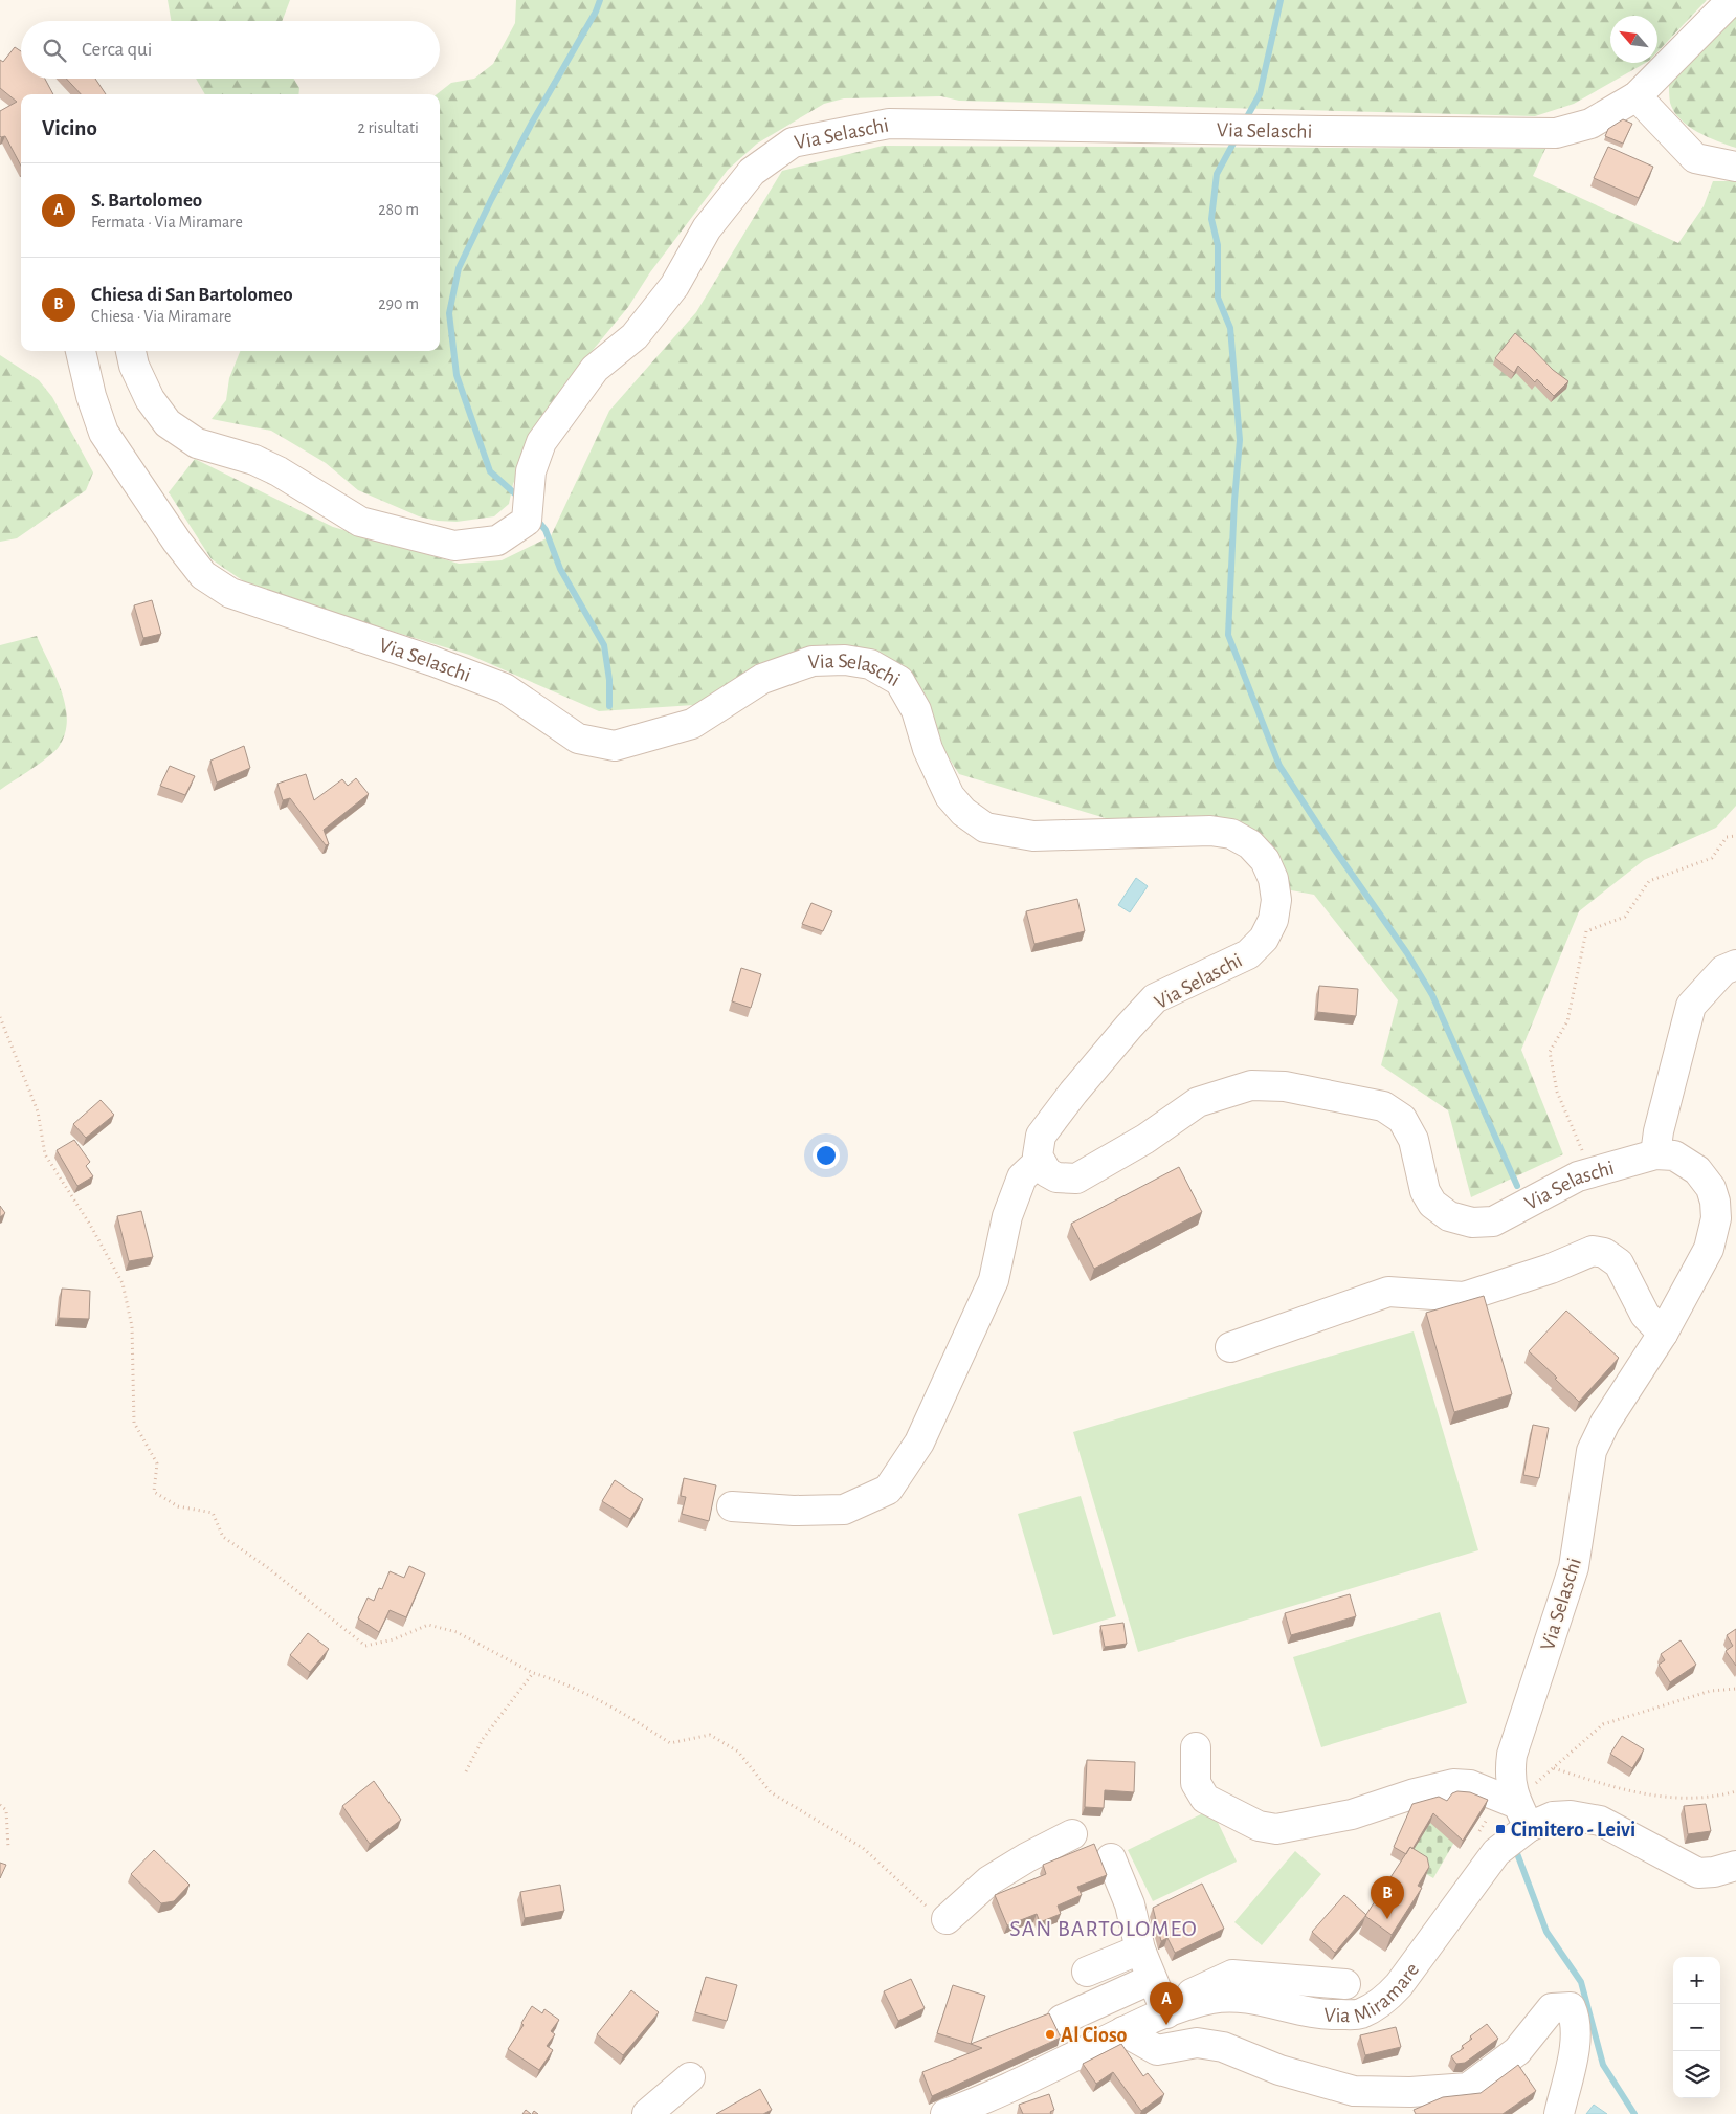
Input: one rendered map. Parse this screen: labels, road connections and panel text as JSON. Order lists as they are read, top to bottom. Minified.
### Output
{"streets":{"street":["Via Selaschi","Via Miramare"]},"crossings":[["Via Selaschi","Via Miramare"]],"districts":["SAN BARTOLOMEO"],"places":{"transit":["Cimitero - Leivi"],"other":["Al Cioso"]},"north":"top left","page":{"search":"Cerca qui","heading":["Vicino","2 risultati"],"list":[{"mark":"A","name":"S. Bartolomeo","note":"Fermata · Via Miramare","value":"280 m"},{"mark":"B","name":"Chiesa di San Bartolomeo","note":"Chiesa · Via Miramare","value":"290 m"}],"pins":["B","A"],"map_buttons":["+","−"]}}
